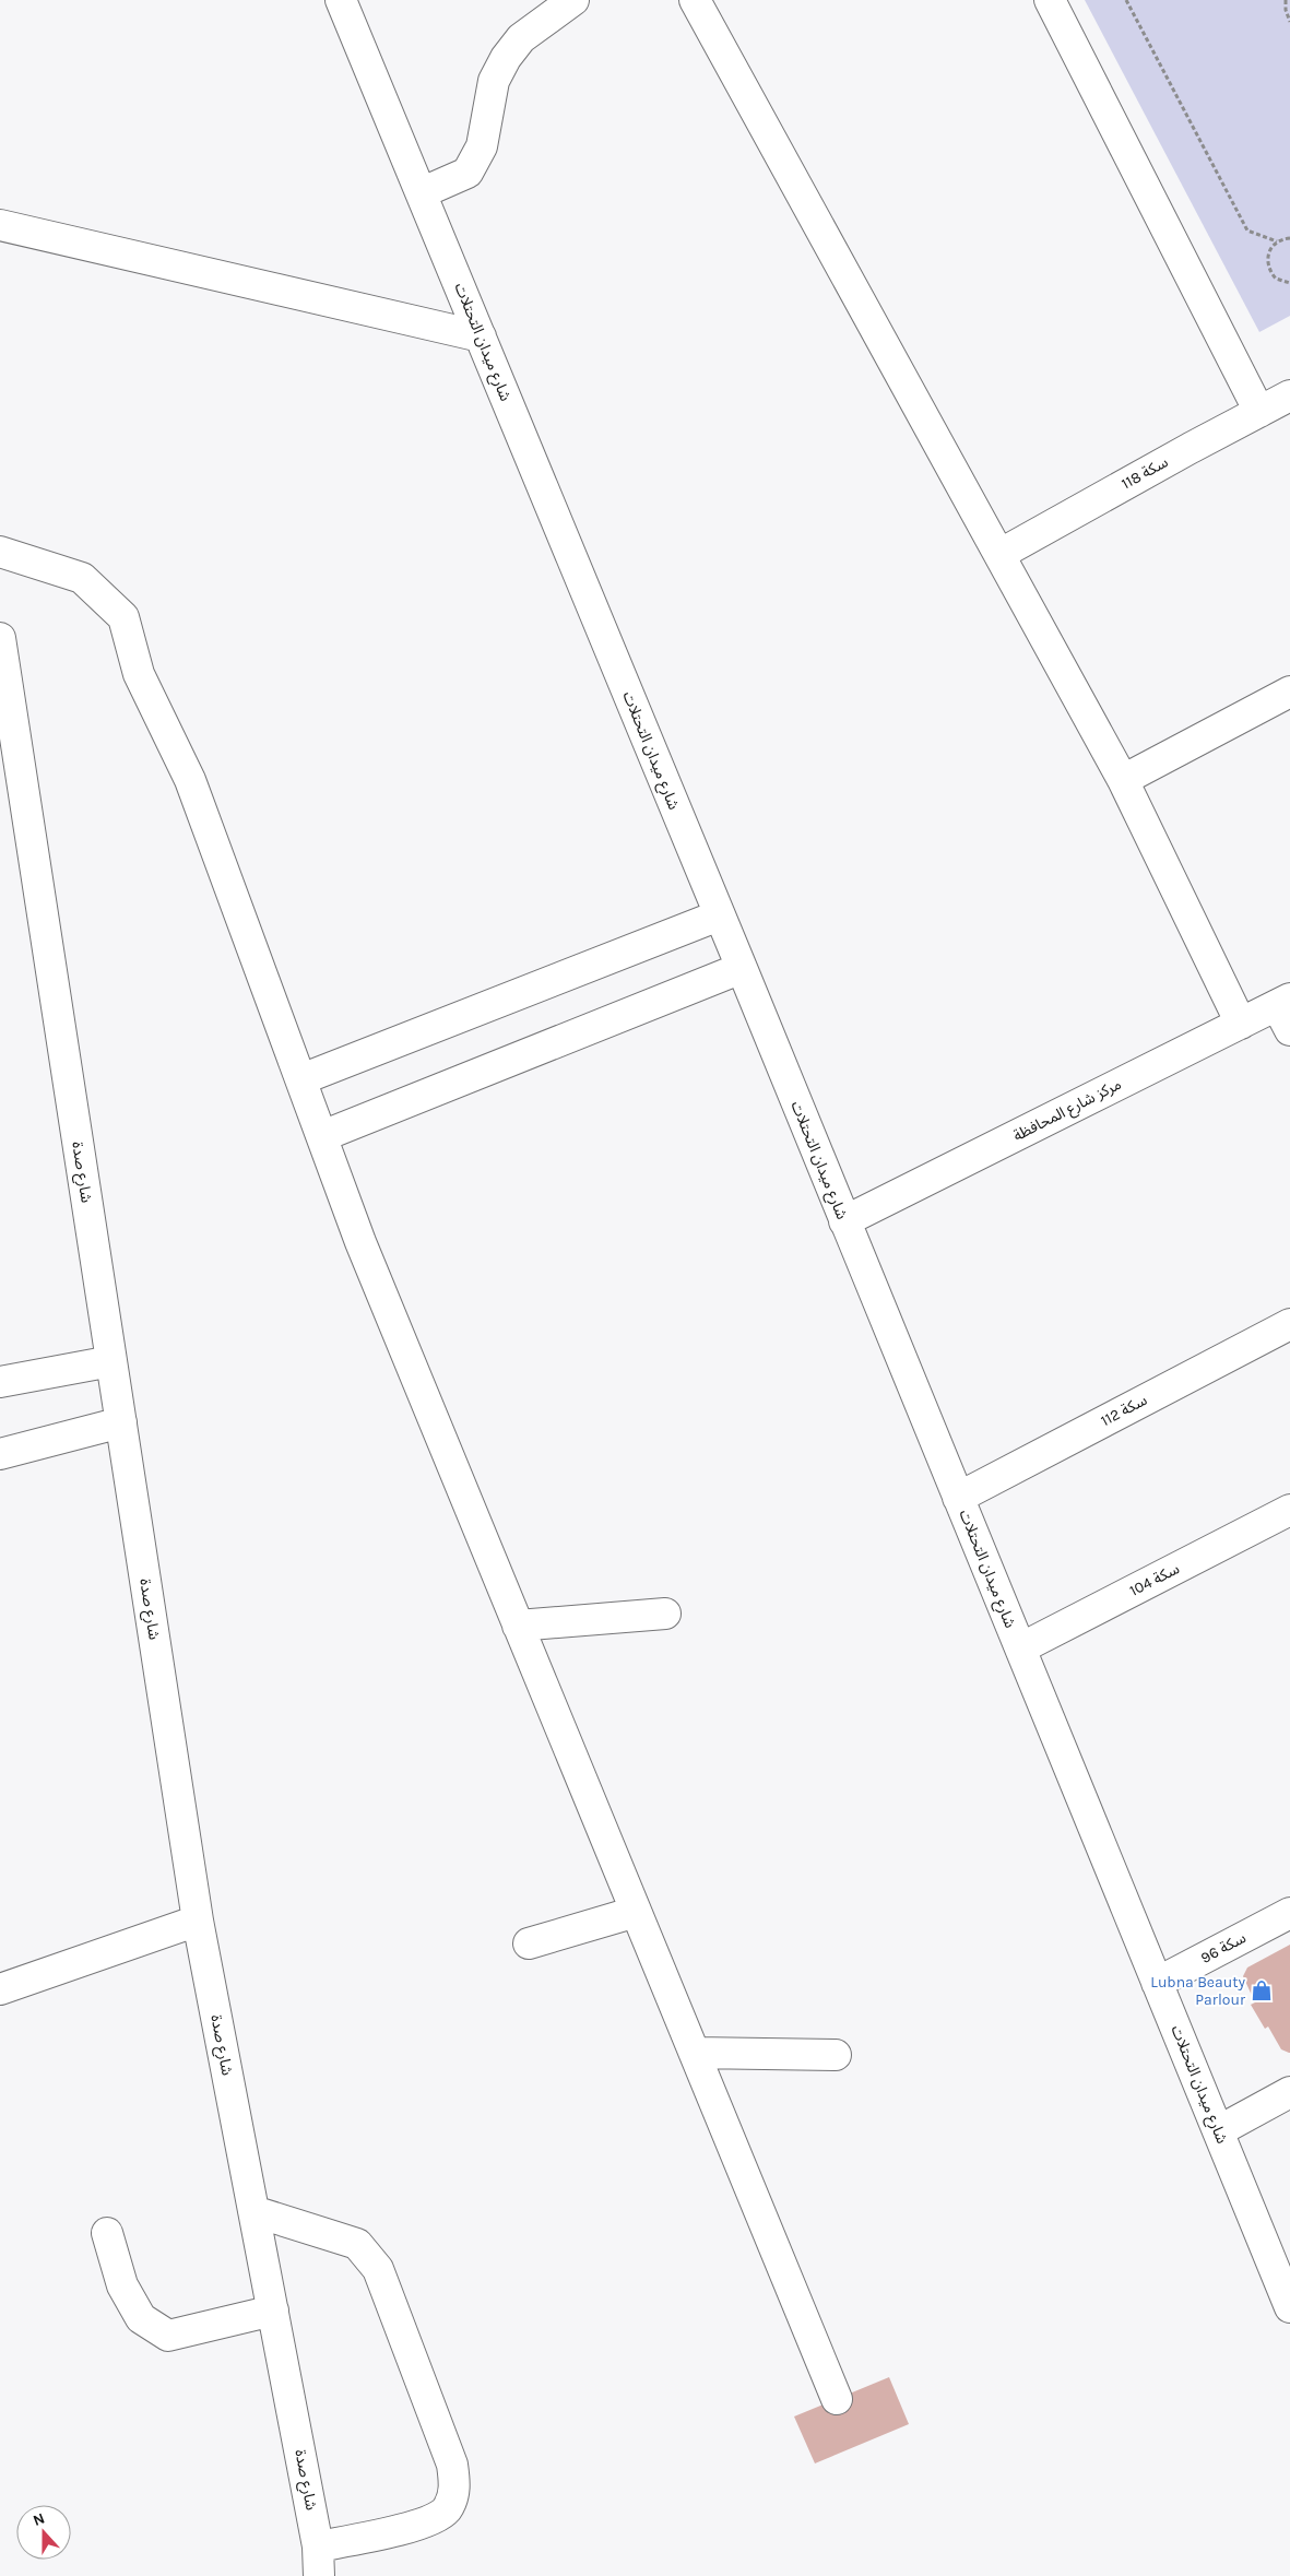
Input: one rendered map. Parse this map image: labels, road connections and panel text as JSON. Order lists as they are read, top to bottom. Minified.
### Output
{"streets":{"street":["شارع ميدان التحتلات","سكة 118","مركز شارع المحافظة","شارع صدة","سكة 112","سكة 104","سكة 96"]},"crossings":[["شارع ميدان التحتلات","مركز شارع المحافظة"],["شارع ميدان التحتلات","سكة 112"],["شارع ميدان التحتلات","سكة 104"],["شارع ميدان التحتلات","سكة 96"]],"places":{"shop":["Lubna Beauty Parlour"]},"north":"top"}
